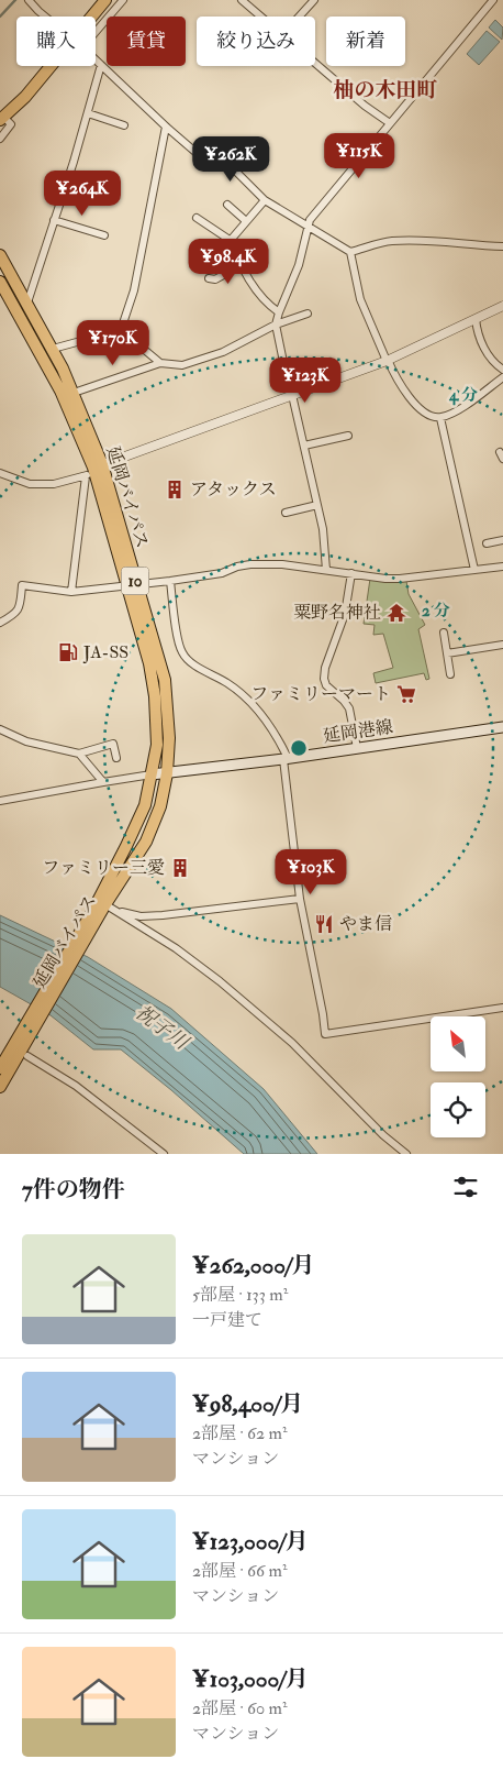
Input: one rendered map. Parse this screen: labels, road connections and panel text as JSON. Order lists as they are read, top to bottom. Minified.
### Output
{"streets":{"highway":["延岡バイパス","10"],"main road":["延岡港線"]},"crossings":[["延岡バイパス","延岡港線"]],"districts":["柚の木田町"],"water":["祝子川"],"places":{"building":["アタックス","ファミリー三愛"],"temple":["粟野名神社"],"fuel station":["JA-SS"],"supermarket":["ファミリーマート"],"restaurant":["やま信"]},"north":"top left","page":{"chip":["購入","賃貸","絞り込み","新着"],"price":["¥115K","¥262K","¥264K","¥98.4K","¥170K","¥123K","¥103K"],"heading":"7件の物件","list":[{"name":"¥262,000/月","note":"5部屋 · 133 m² · 一戸建て"},{"name":"¥98,400/月","note":"2部屋 · 62 m² · マンション"},{"name":"¥123,000/月","note":"2部屋 · 66 m² · マンション"},{"name":"¥103,000/月","note":"2部屋 · 60 m² · マンション"}]},"rings":["4 分","2 分"]}
